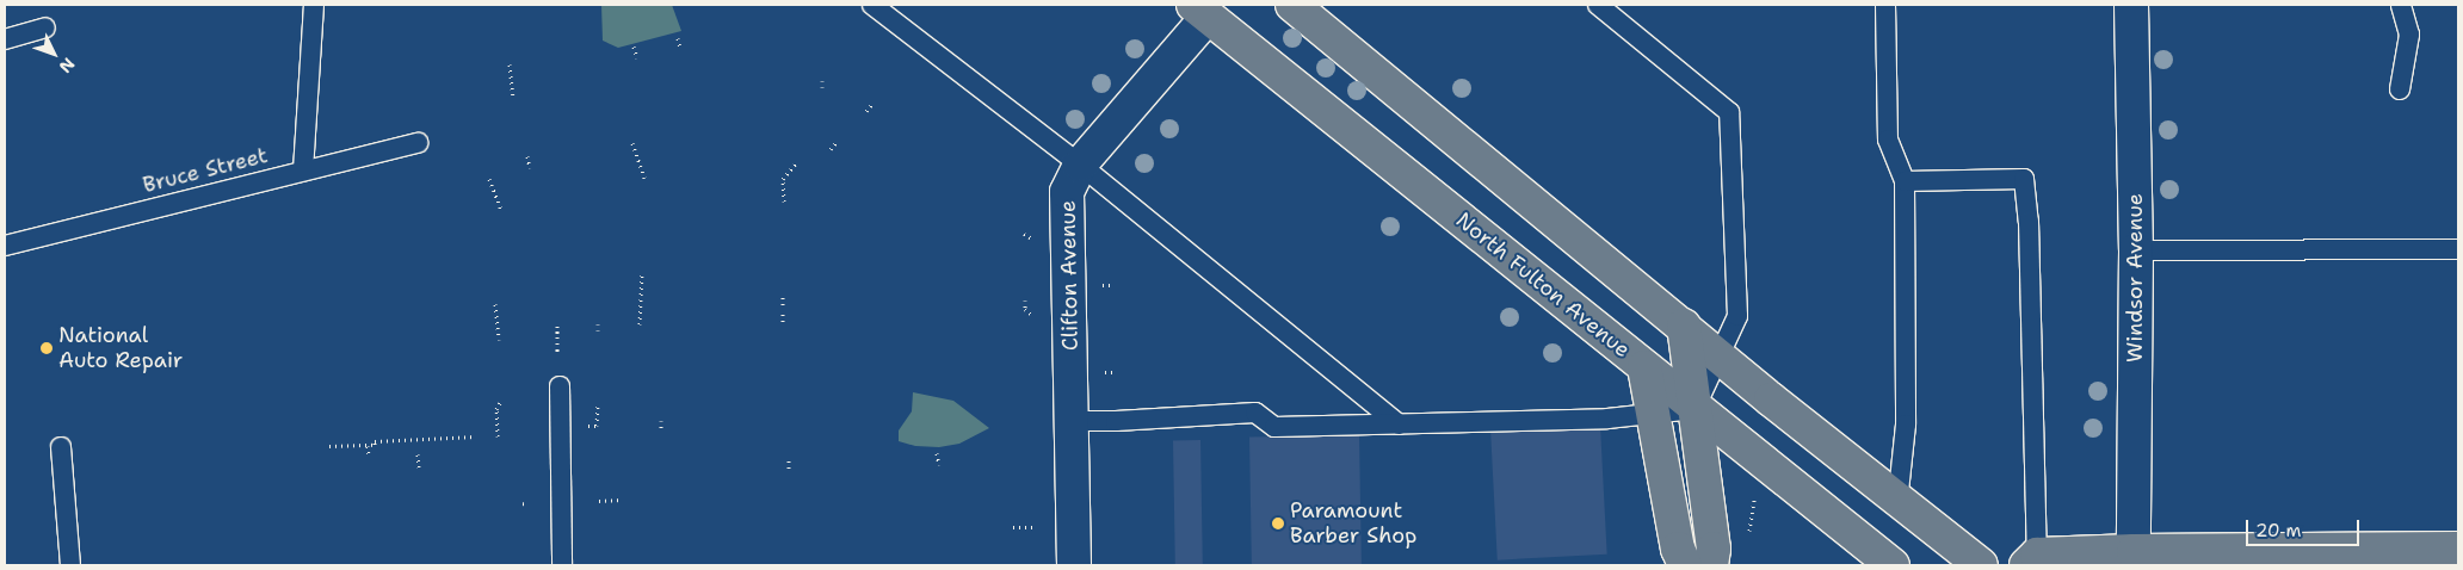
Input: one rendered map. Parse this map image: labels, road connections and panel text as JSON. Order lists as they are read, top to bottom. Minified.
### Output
{"streets":{"main road":["North Fulton Avenue"],"street":["Clifton Avenue","Windsor Avenue"],"lane":["Bruce Street"]},"crossings":[["Clifton Avenue","North Fulton Avenue"]],"places":["National Auto Repair","Paramount Barber Shop"],"scale_bar":"20 m","north":"bottom right"}
